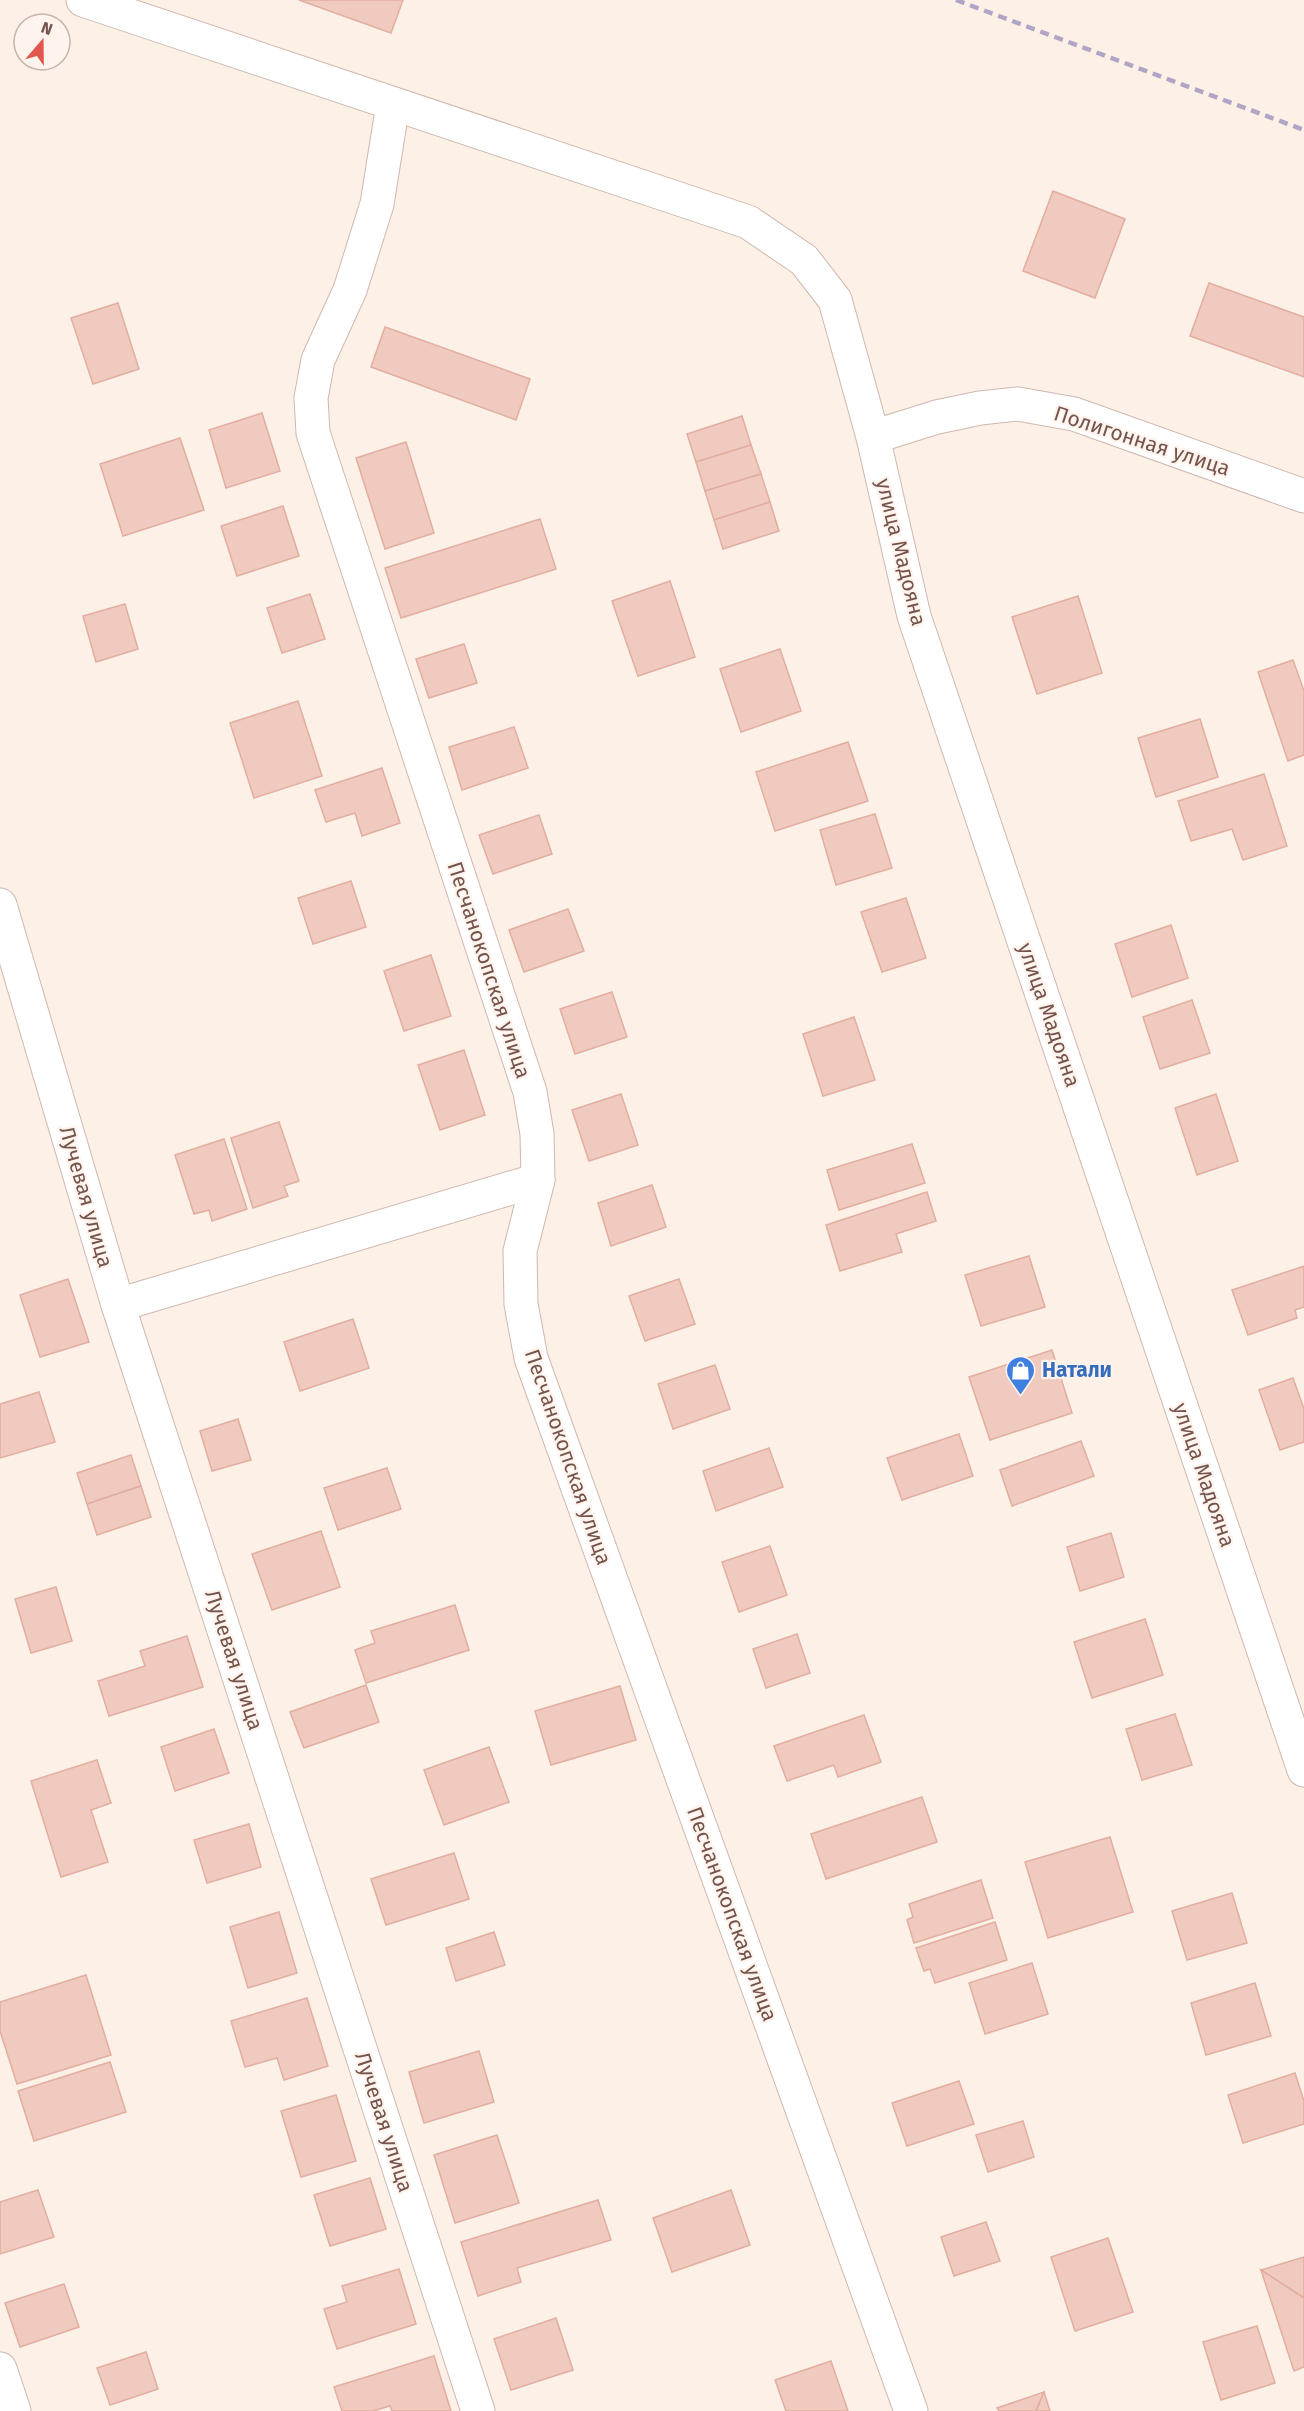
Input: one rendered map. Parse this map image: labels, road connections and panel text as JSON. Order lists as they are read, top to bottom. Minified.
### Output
{"streets":{"street":["Полигонная улица","улица Мадояна","Песчанокопская улица","Лучевая улица"]},"crossings":[["Полигонная улица","улица Мадояна"],["улица Мадояна","Песчанокопская улица"]],"places":{"shop":["Натали"]},"north":"top"}
